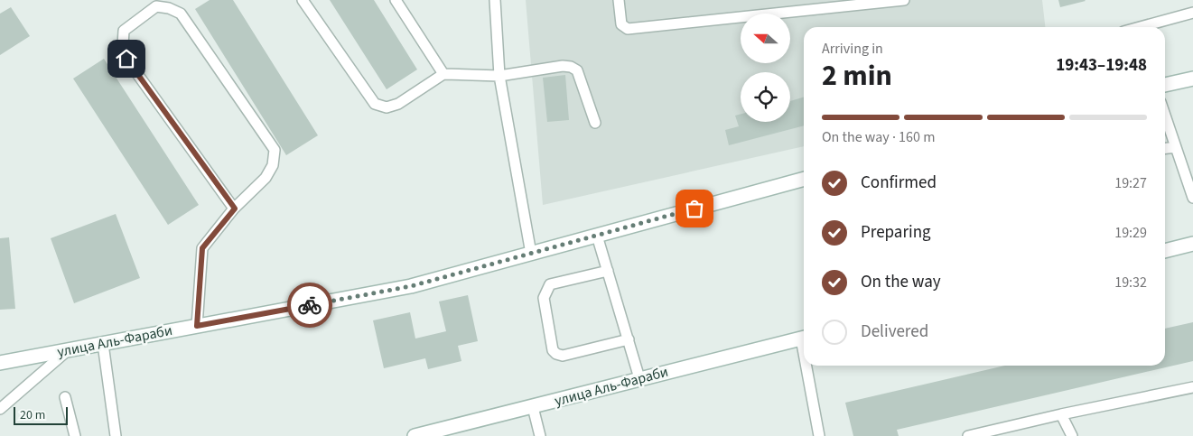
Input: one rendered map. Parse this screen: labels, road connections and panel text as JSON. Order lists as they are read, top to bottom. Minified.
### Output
{"streets":{"main road":["улица Аль-Фараби"]},"scale_bar":"20 m","north":"left","page":{"heading":["2 min","Arriving in","19:43–19:48"],"bar":"On the way · 160 m","list":[["Confirmed","19:27"],["Preparing","19:29"],["On the way","19:32"],"Delivered"],"scale":"20 m"}}
